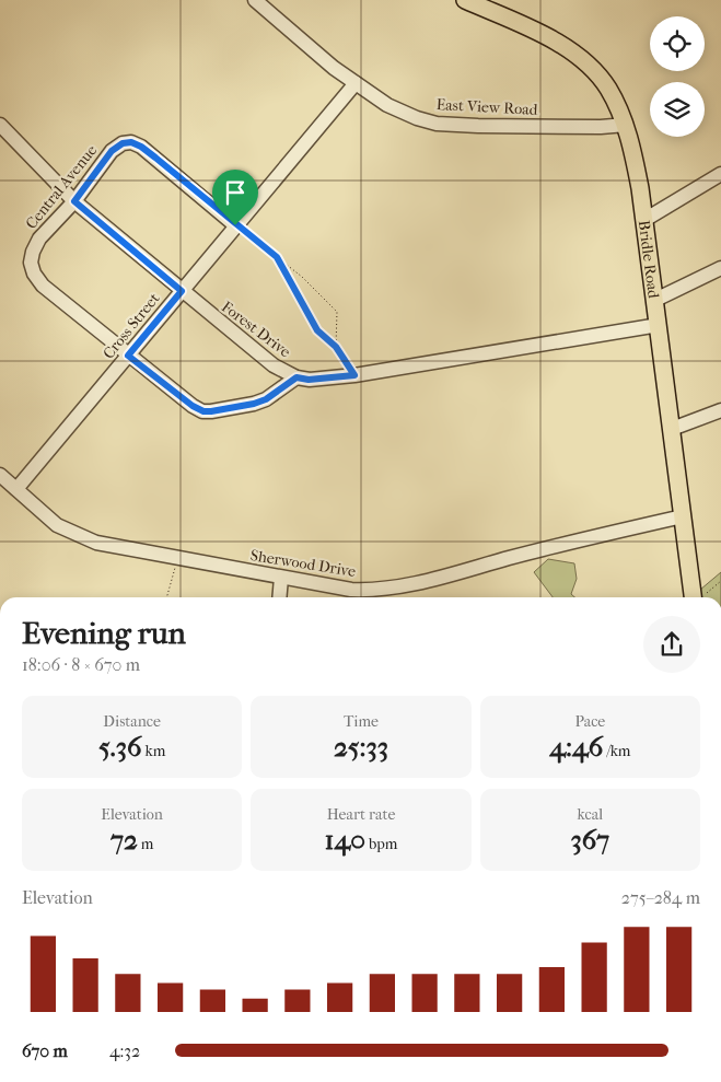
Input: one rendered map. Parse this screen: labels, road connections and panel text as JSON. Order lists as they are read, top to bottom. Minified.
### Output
{"streets":{"main road":["Bridle Road"],"street":["East View Road","Central Avenue","Cross Street","Forest Drive","Sherwood Drive"]},"crossings":[["East View Road","Bridle Road"],["East View Road","Cross Street"],["Central Avenue","Cross Street"],["Central Avenue","Forest Drive"],["Bridle Road","Forest Drive"],["Bridle Road","Sherwood Drive"],["Cross Street","Forest Drive"],["Cross Street","Sherwood Drive"]],"page":{"heading":["Evening run","18:06 · 8 × 670 m"],"stats":[["Distance","5.36 km"],["Time","25:33"],["Pace","4:46 /km"],["Elevation","72 m"],["Heart rate","140 bpm"],["kcal","367"]],"chart":["Elevation","275–284 m"],"list":[{"name":"670 m","note":"4:32"}]}}
